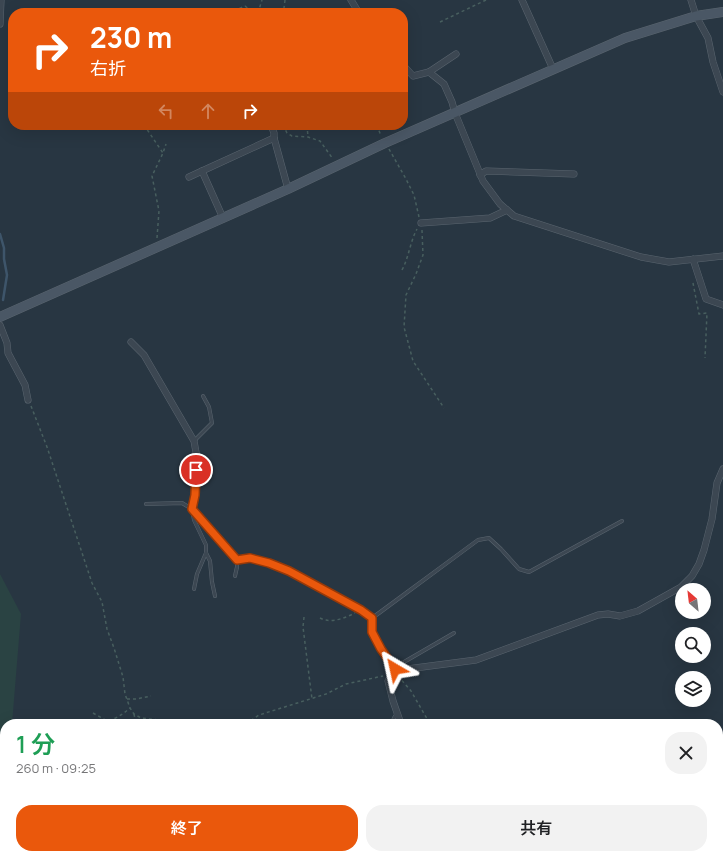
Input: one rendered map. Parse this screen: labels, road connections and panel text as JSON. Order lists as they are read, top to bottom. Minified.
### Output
{"north":"top left","page":{"turn":["230 m","右折"],"heading":["1 分","260 m · 09:25"],"buttons":["終了","共有"]}}
